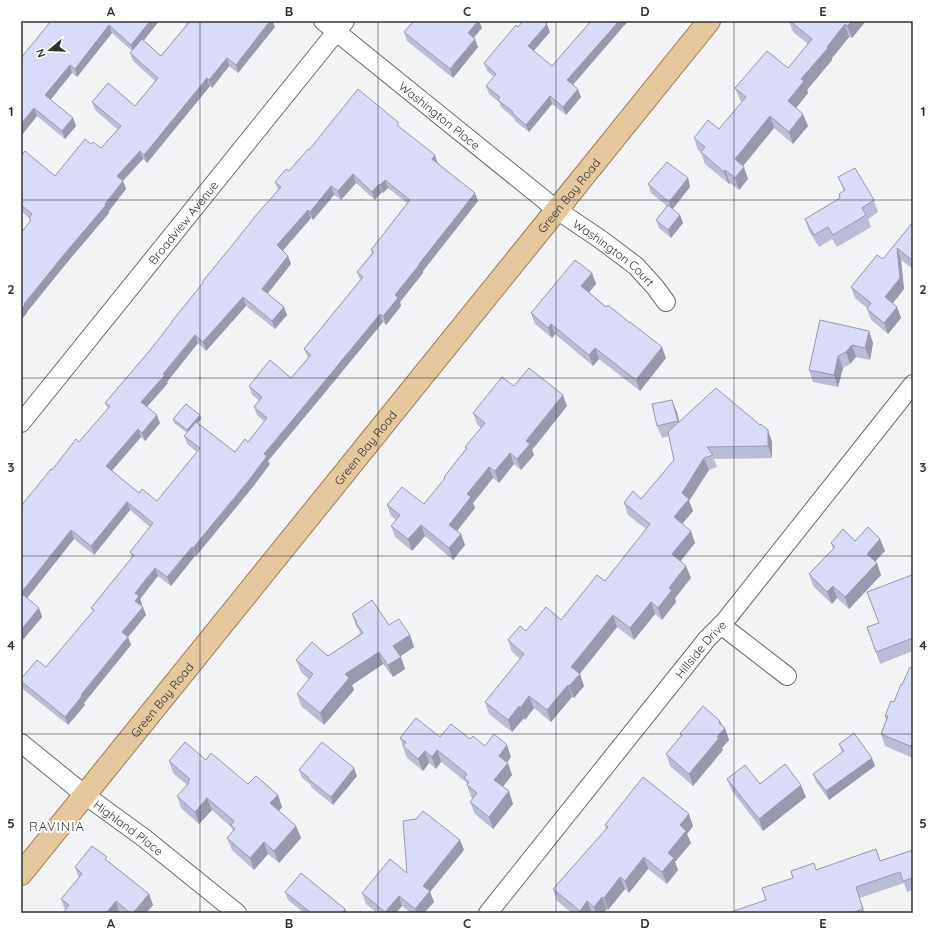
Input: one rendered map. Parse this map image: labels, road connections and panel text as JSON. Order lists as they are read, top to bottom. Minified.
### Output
{"streets":{"main road":["Green Bay Road"],"street":["Washington Place","Broadview Avenue","Washington Court","Hillside Drive","Highland Place"]},"crossings":[["Washington Place","Green Bay Road"],["Washington Place","Broadview Avenue"],["Washington Place","Washington Court"],["Green Bay Road","Washington Court"],["Green Bay Road","Highland Place"]],"districts":["RAVINIA"],"north":"left","grid":{"columns":["A","B","C","D","E"],"rows":["1","2","3","4","5"]}}
